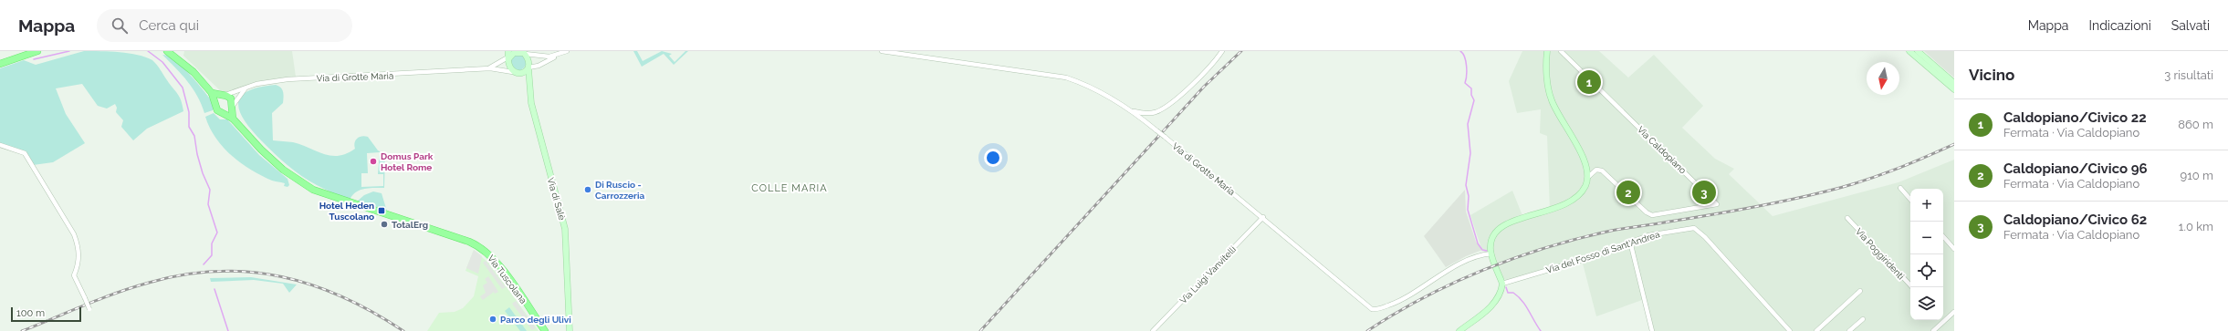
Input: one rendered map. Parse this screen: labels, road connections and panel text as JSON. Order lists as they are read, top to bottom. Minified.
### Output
{"streets":{"main road":["Via di Salè","Via Tuscolana"],"street":["Via di Grotte Maria","Via Caldopiano","Via del Fosso di Sant'Andrea","Via Poggiridenti","Via Luigi Vanvitelli"]},"crossings":[["Via di Grotte Maria","Via di Salè"],["Via di Grotte Maria","Via Luigi Vanvitelli"]],"districts":["COLLE MARIA"],"places":{"other":["Domus Park Hotel Rome","Di Ruscio - Carrozzeria","TotalErg","Parco degli Ulivi"],"transit":["Hotel Heden Tuscolano"]},"scale_bar":"100 m","north":"bottom","page":{"header":"Mappa","search":"Cerca qui","nav":["Mappa","Indicazioni","Salvati"],"heading":["Vicino","3 risultati"],"pins":["1","2","3"],"list":[{"mark":"1","name":"Caldopiano/Civico 22","note":"Fermata · Via Caldopiano","value":"860 m"},{"mark":"2","name":"Caldopiano/Civico 96","note":"Fermata · Via Caldopiano","value":"910 m"},{"mark":"3","name":"Caldopiano/Civico 62","note":"Fermata · Via Caldopiano","value":"1.0 km"}],"map_buttons":["+","−"],"scale":"100 m"}}
